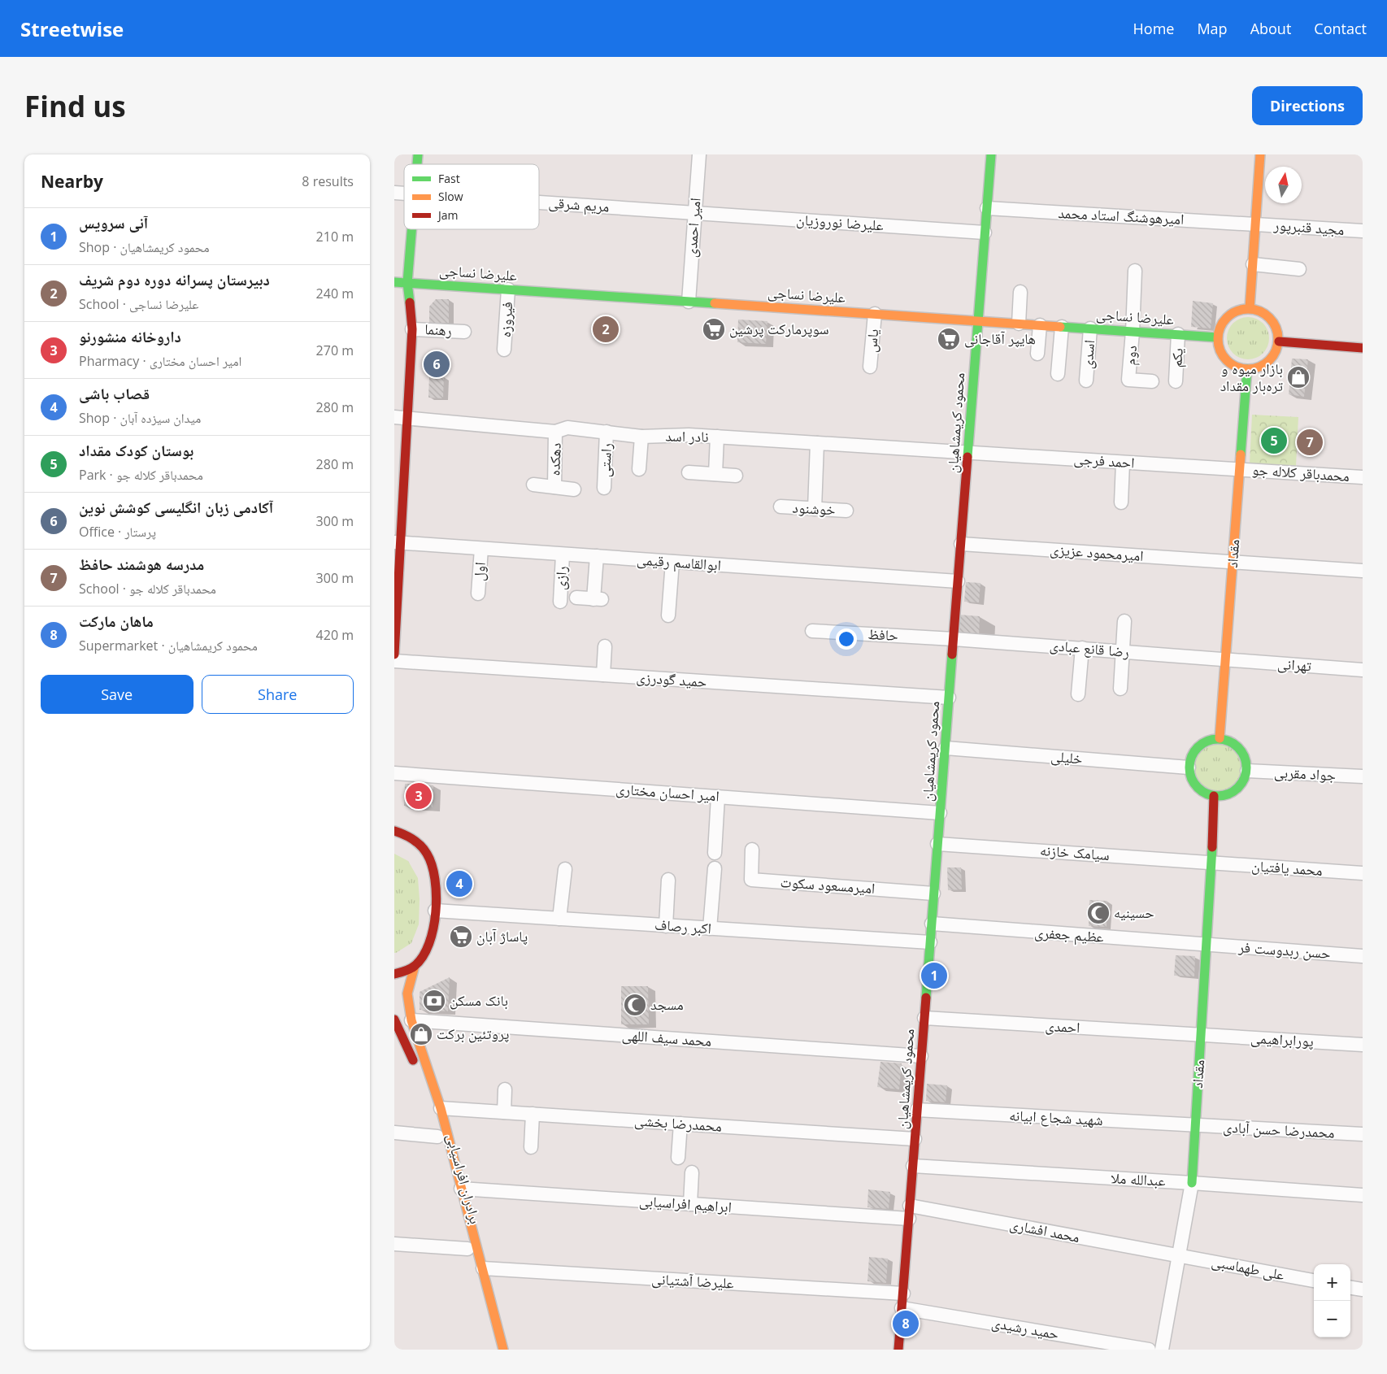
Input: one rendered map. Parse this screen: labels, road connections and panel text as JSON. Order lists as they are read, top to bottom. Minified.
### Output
{"streets":{"street":["مریم شرقی","امیرهوشنگ استاد محمد","علیرضا نوروزیان","امیر احمدی","مجید قنبرپور","علیرضا نساجی","فیروزه","رهنما","یاس","اسدی","دوم","یکم","محمود کریمشاهیان","نادر اسد","دهکده","راستی","احمد فرجی","محمدباقر کلاله جو","خوشنود","امیرمحمود عزیزی","مقداد","ابوالقاسم رقیمی","اول","رازی","حافظ","رضا قانع عبادی","تهرانی","حمید گودرزی","خلیلی","جواد مقربی","امیر احسان مختاری","سیامک خازنه","محمد یافتیان","امیرمسعود سکوت","اکبر رصاف","عظیم جعفری","حسن ربدوست فر","احمدی","محمد سیف اللهی","پورابراهیمی","شهید شجاع ابیانه","محمدرضا بخشی","محمدرضا حسن آبادی","برادران افراسیابی","عبدالله ملا","ابراهیم افراسیابی","محمد افشاری","علی طهماسبی","علیرضا آشتیانی","حمید رشیدی"]},"crossings":[["مریم شرقی","علیرضا نوروزیان"],["مریم شرقی","امیر احمدی"],["امیرهوشنگ استاد محمد","مجید قنبرپور"],["امیرهوشنگ استاد محمد","محمود کریمشاهیان"],["علیرضا نوروزیان","امیر احمدی"],["علیرضا نوروزیان","محمود کریمشاهیان"],["امیر احمدی","علیرضا نساجی"],["علیرضا نساجی","فیروزه"],["علیرضا نساجی","یاس"],["علیرضا نساجی","اسدی"],["علیرضا نساجی","دوم"],["علیرضا نساجی","یکم"],["علیرضا نساجی","محمود کریمشاهیان"],["علیرضا نساجی","مقداد"],["محمود کریمشاهیان","نادر اسد"],["محمود کریمشاهیان","احمد فرجی"],["محمود کریمشاهیان","امیرمحمود عزیزی"],["محمود کریمشاهیان","ابوالقاسم رقیمی"],["محمود کریمشاهیان","حافظ"],["محمود کریمشاهیان","رضا قانع عبادی"],["محمود کریمشاهیان","حمید گودرزی"],["محمود کریمشاهیان","خلیلی"],["محمود کریمشاهیان","امیر احسان مختاری"],["محمود کریمشاهیان","سیامک خازنه"],["محمود کریمشاهیان","امیرمسعود سکوت"],["محمود کریمشاهیان","اکبر رصاف"],["محمود کریمشاهیان","عظیم جعفری"],["محمود کریمشاهیان","احمدی"],["محمود کریمشاهیان","محمد سیف اللهی"],["محمود کریمشاهیان","شهید شجاع ابیانه"],["محمود کریمشاهیان","محمدرضا بخشی"],["محمود کریمشاهیان","عبدالله ملا"],["محمود کریمشاهیان","ابراهیم افراسیابی"],["محمود کریمشاهیان","محمد افشاری"],["محمود کریمشاهیان","علیرضا آشتیانی"],["محمود کریمشاهیان","حمید رشیدی"],["نادر اسد","دهکده"],["نادر اسد","راستی"],["نادر اسد","احمد فرجی"],["احمد فرجی","محمدباقر کلاله جو"],["احمد فرجی","مقداد"],["محمدباقر کلاله جو","مقداد"],["امیرمحمود عزیزی","مقداد"],["مقداد","رضا قانع عبادی"],["مقداد","تهرانی"],["مقداد","خلیلی"],["مقداد","جواد مقربی"],["مقداد","سیامک خازنه"],["مقداد","محمد یافتیان"],["مقداد","عظیم جعفری"],["مقداد","حسن ربدوست فر"],["مقداد","احمدی"],["مقداد","پورابراهیمی"],["مقداد","شهید شجاع ابیانه"],["مقداد","محمدرضا حسن آبادی"],["مقداد","عبدالله ملا"],["مقداد","محمد افشاری"],["مقداد","علی طهماسبی"],["ابوالقاسم رقیمی","اول"],["ابوالقاسم رقیمی","رازی"],["حافظ","رضا قانع عبادی"],["رضا قانع عبادی","تهرانی"],["خلیلی","جواد مقربی"],["سیامک خازنه","محمد یافتیان"],["عظیم جعفری","حسن ربدوست فر"],["احمدی","پورابراهیمی"],["محمد سیف اللهی","برادران افراسیابی"],["شهید شجاع ابیانه","محمدرضا حسن آبادی"],["محمدرضا بخشی","برادران افراسیابی"],["برادران افراسیابی","ابراهیم افراسیابی"],["برادران افراسیابی","علیرضا آشتیانی"],["ابراهیم افراسیابی","محمد افشاری"],["محمد افشاری","علی طهماسبی"]],"places":{"supermarket":["سوپرمارکت پرشین","هایپر آقاجانی","پاساژ آبان"],"shop":["بازار میوه و تره‌بار مقداد","پروتئین برکت"],"mosque":["حسینیه","مسجد"],"bank":["بانک مسکن"]},"legend":["Fast","Slow","Jam"],"north":"top","page":{"header":"Streetwise","nav":["Home","Map","About","Contact"],"buttons":["Directions",["Save","Share"]],"title":"Find us","heading":["Nearby","8 results"],"list":[{"mark":"1","name":"آنی سرویس","note":"Shop · محمود کریمشاهیان","value":"210 m"},{"mark":"2","name":"دبیرستان پسرانه دوره دوم شریف","note":"School · علیرضا نساجی","value":"240 m"},{"mark":"3","name":"داروخانه منشورنو","note":"Pharmacy · امیر احسان مختاری","value":"270 m"},{"mark":"4","name":"قصاب باشی","note":"Shop · میدان سیزده آبان","value":"280 m"},{"mark":"5","name":"بوستان کودک مقداد","note":"Park · محمدباقر کلاله جو","value":"280 m"},{"mark":"6","name":"آکادمی زبان انگلیسی کوشش نوین","note":"Office · پرستار","value":"300 m"},{"mark":"7","name":"مدرسه هوشمند حافظ","note":"School · محمدباقر کلاله جو","value":"300 m"},{"mark":"8","name":"ماهان مارکت","note":"Supermarket · محمود کریمشاهیان","value":"420 m"}],"pins":["2","6","5","7","3","4","1","8"],"map_buttons":["+","−"]}}
